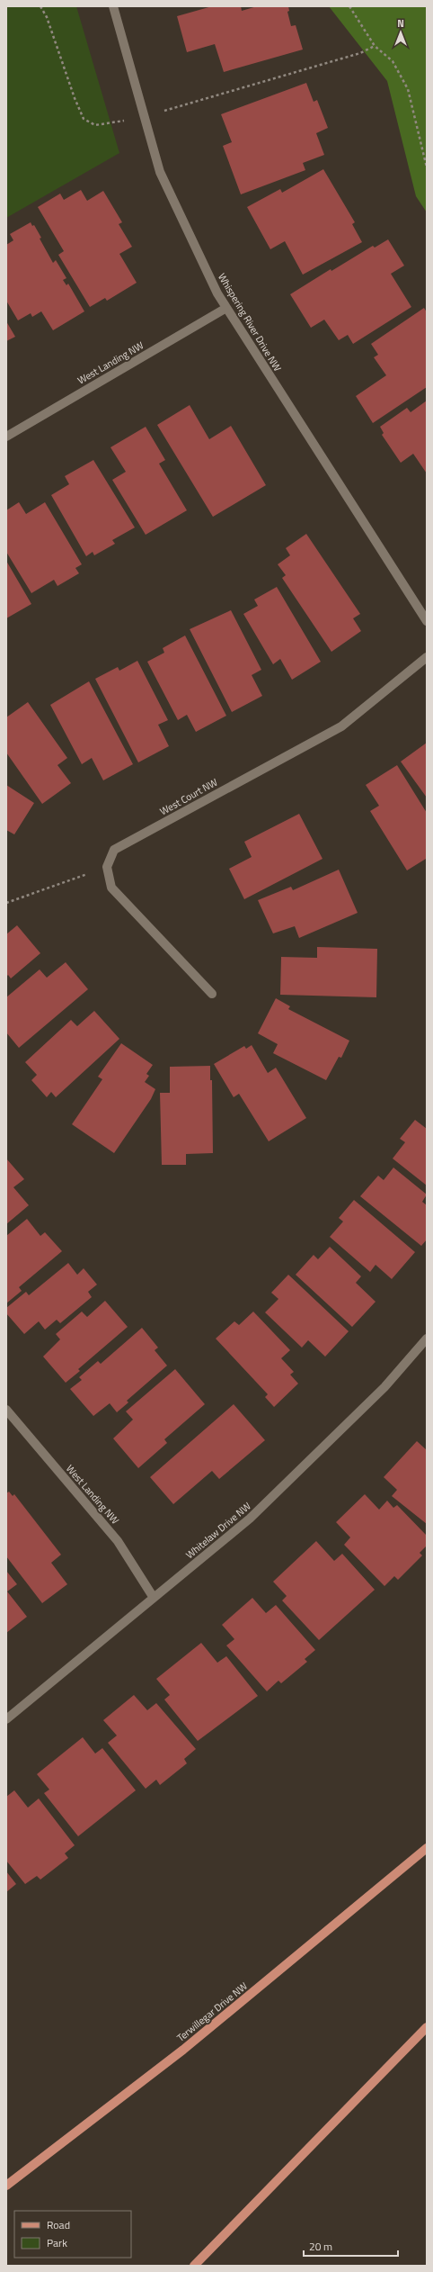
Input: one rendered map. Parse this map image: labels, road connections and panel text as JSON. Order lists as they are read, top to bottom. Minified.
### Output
{"streets":{"main road":["Terwillegar Drive NW"],"street":["Whispering River Drive NW","West Landing NW","West Court NW","Whitelaw Drive NW"]},"crossings":[["Whispering River Drive NW","West Landing NW"],["West Landing NW","Whitelaw Drive NW"]],"legend":["Road","Park"],"scale_bar":"20 m","north":"top"}
